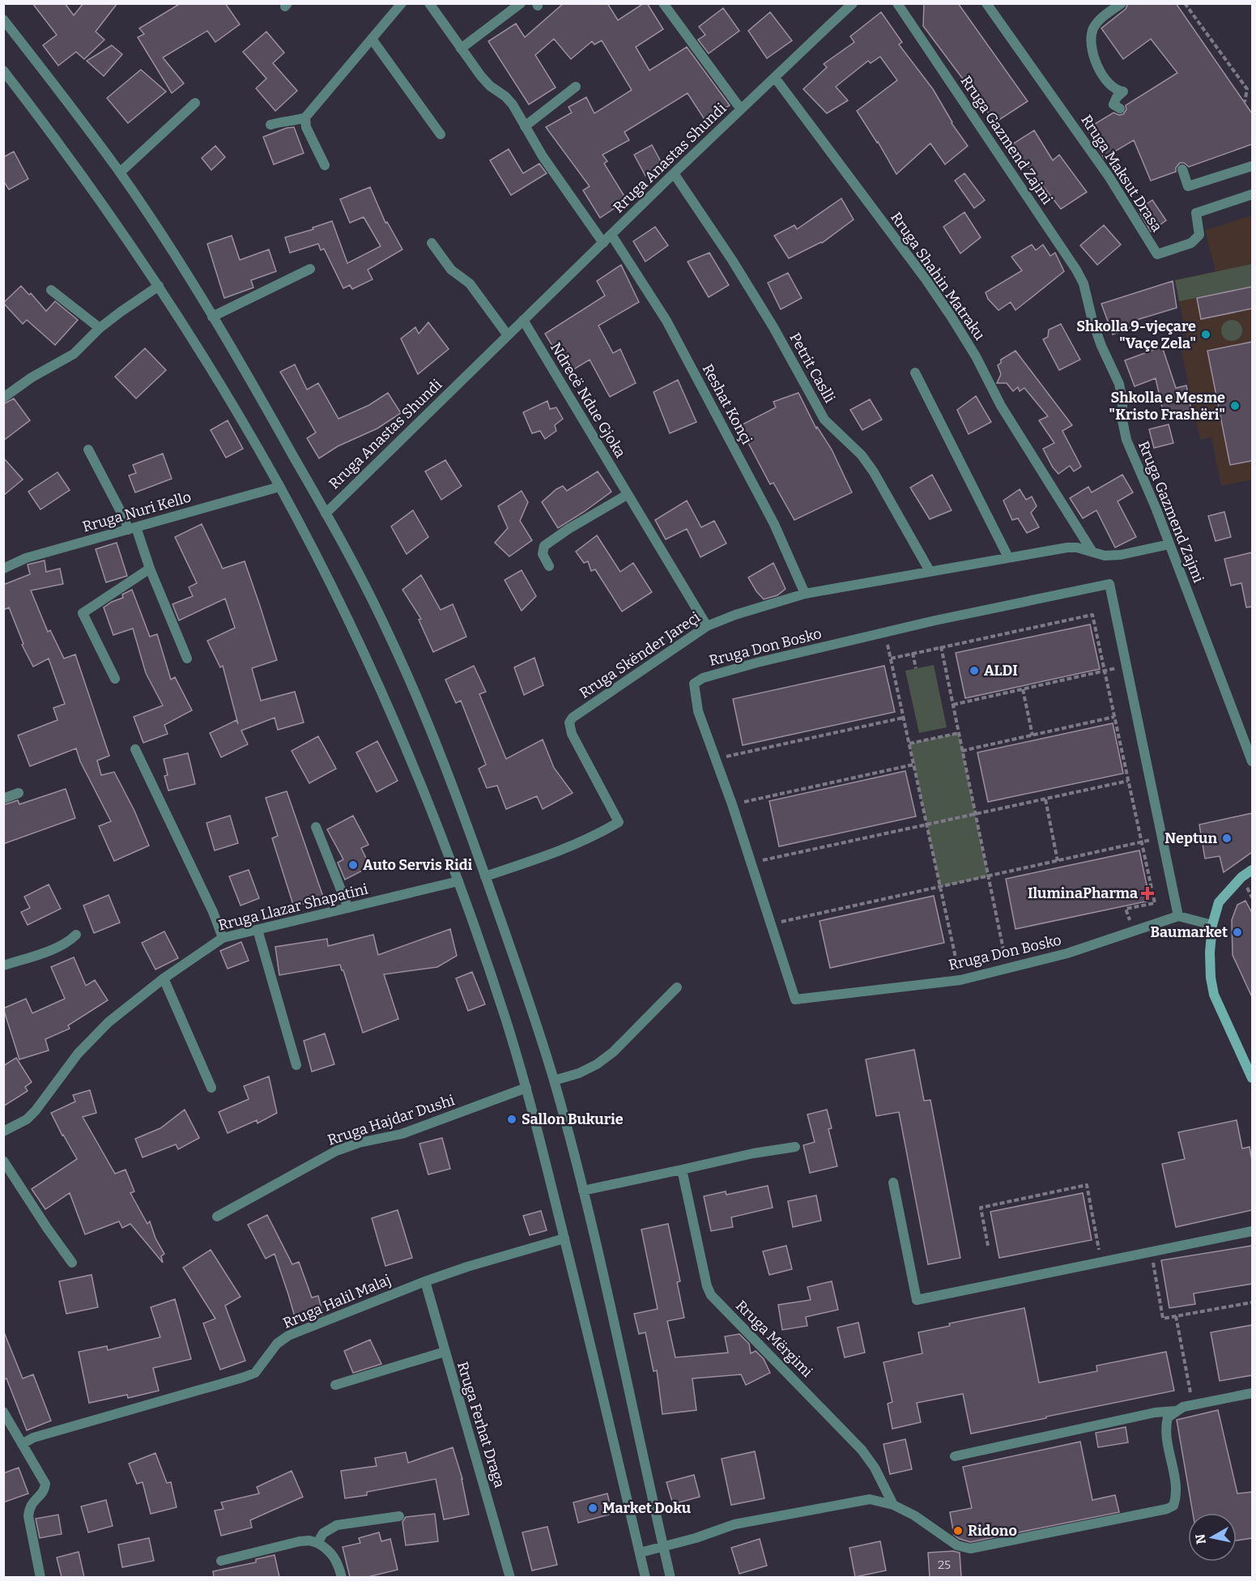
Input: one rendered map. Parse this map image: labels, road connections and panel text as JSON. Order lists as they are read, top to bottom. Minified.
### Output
{"streets":{"street":["Rruga Gazmend Zajmi","Rruga Anastas Shundi","Rruga Maksut Drasa","Rruga Shahin Matraku","Petrit Caslli","Ndrecë Ndue Gjoka","Reshat Konçi","Rruga Nuri Kello","Rruga Don Bosko","Rruga Skënder Jareçi","Rruga Llazar Shapatini","Rruga Hajdar Dushi","Rruga Halil Malaj","Rruga Mërgimi","Rruga Ferhat Draga"]},"crossings":[["Rruga Gazmend Zajmi","Rruga Skënder Jareçi"],["Rruga Anastas Shundi","Rruga Shahin Matraku"],["Rruga Anastas Shundi","Petrit Caslli"],["Rruga Anastas Shundi","Ndrecë Ndue Gjoka"],["Rruga Anastas Shundi","Reshat Konçi"],["Rruga Shahin Matraku","Rruga Skënder Jareçi"],["Petrit Caslli","Rruga Skënder Jareçi"],["Ndrecë Ndue Gjoka","Rruga Skënder Jareçi"],["Reshat Konçi","Rruga Skënder Jareçi"],["Rruga Halil Malaj","Rruga Ferhat Draga"]],"places":{"other":["Shkolla 9-vjeçare \"Vaçe Zela\"","Shkolla e Mesme \"Kristo Frashëri\"","ALDI","Neptun","Auto Servis Ridi","Baumarket","Sallon Bukurie","Market Doku","Ridono"],"health":["IluminaPharma"]},"house_numbers":["25"],"north":"left"}
